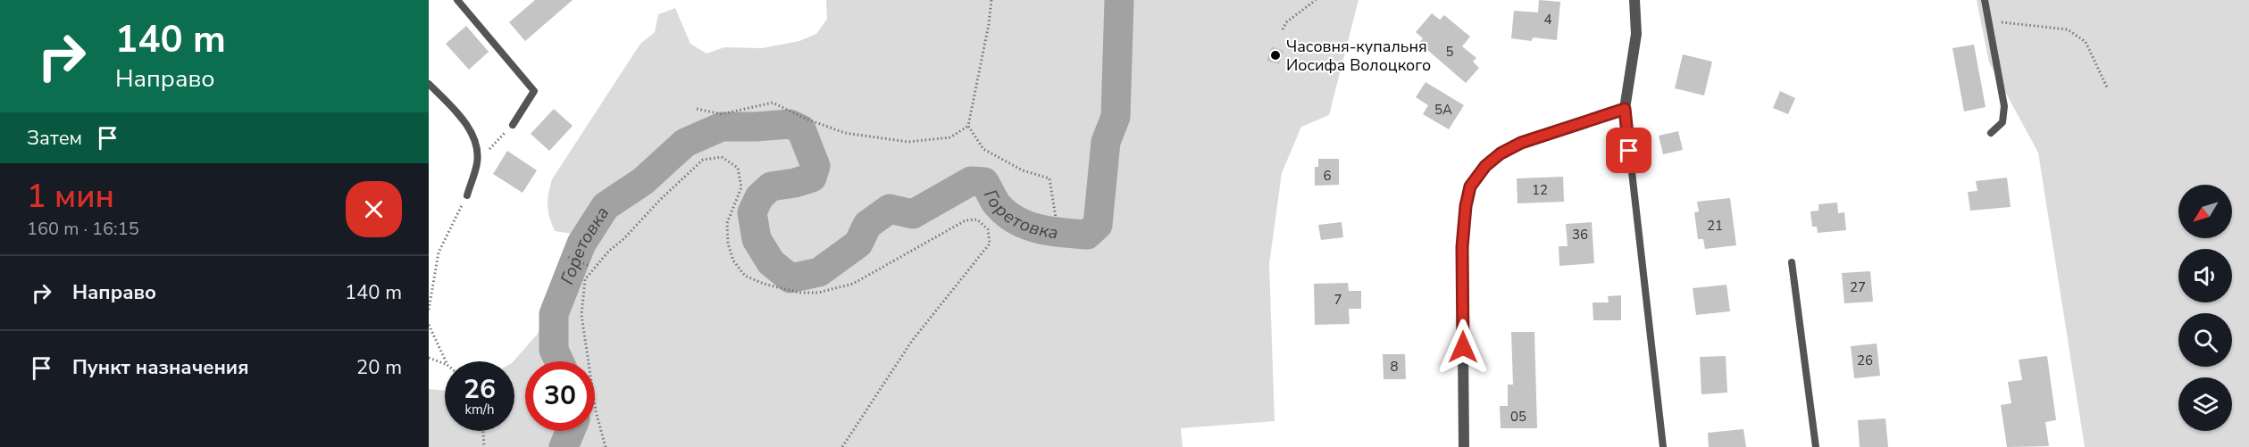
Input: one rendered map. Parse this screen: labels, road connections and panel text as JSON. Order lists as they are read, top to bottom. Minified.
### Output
{"water":["Горетовка"],"places":["Часовня-купальня Иосифа Волоцкого"],"house_numbers":["4","5","5А","6","12","21","36","27","7","26","8","05"],"north":"bottom left","page":{"turn":["140 m","Направо"],"then":"Затем","heading":["1 мин","160 m · 16:15"],"list":[{"name":"Направо","value":"140 m"},{"name":"Пункт назначения","value":"20 m"}],"speed":"26 km/h","limit":"30"}}
